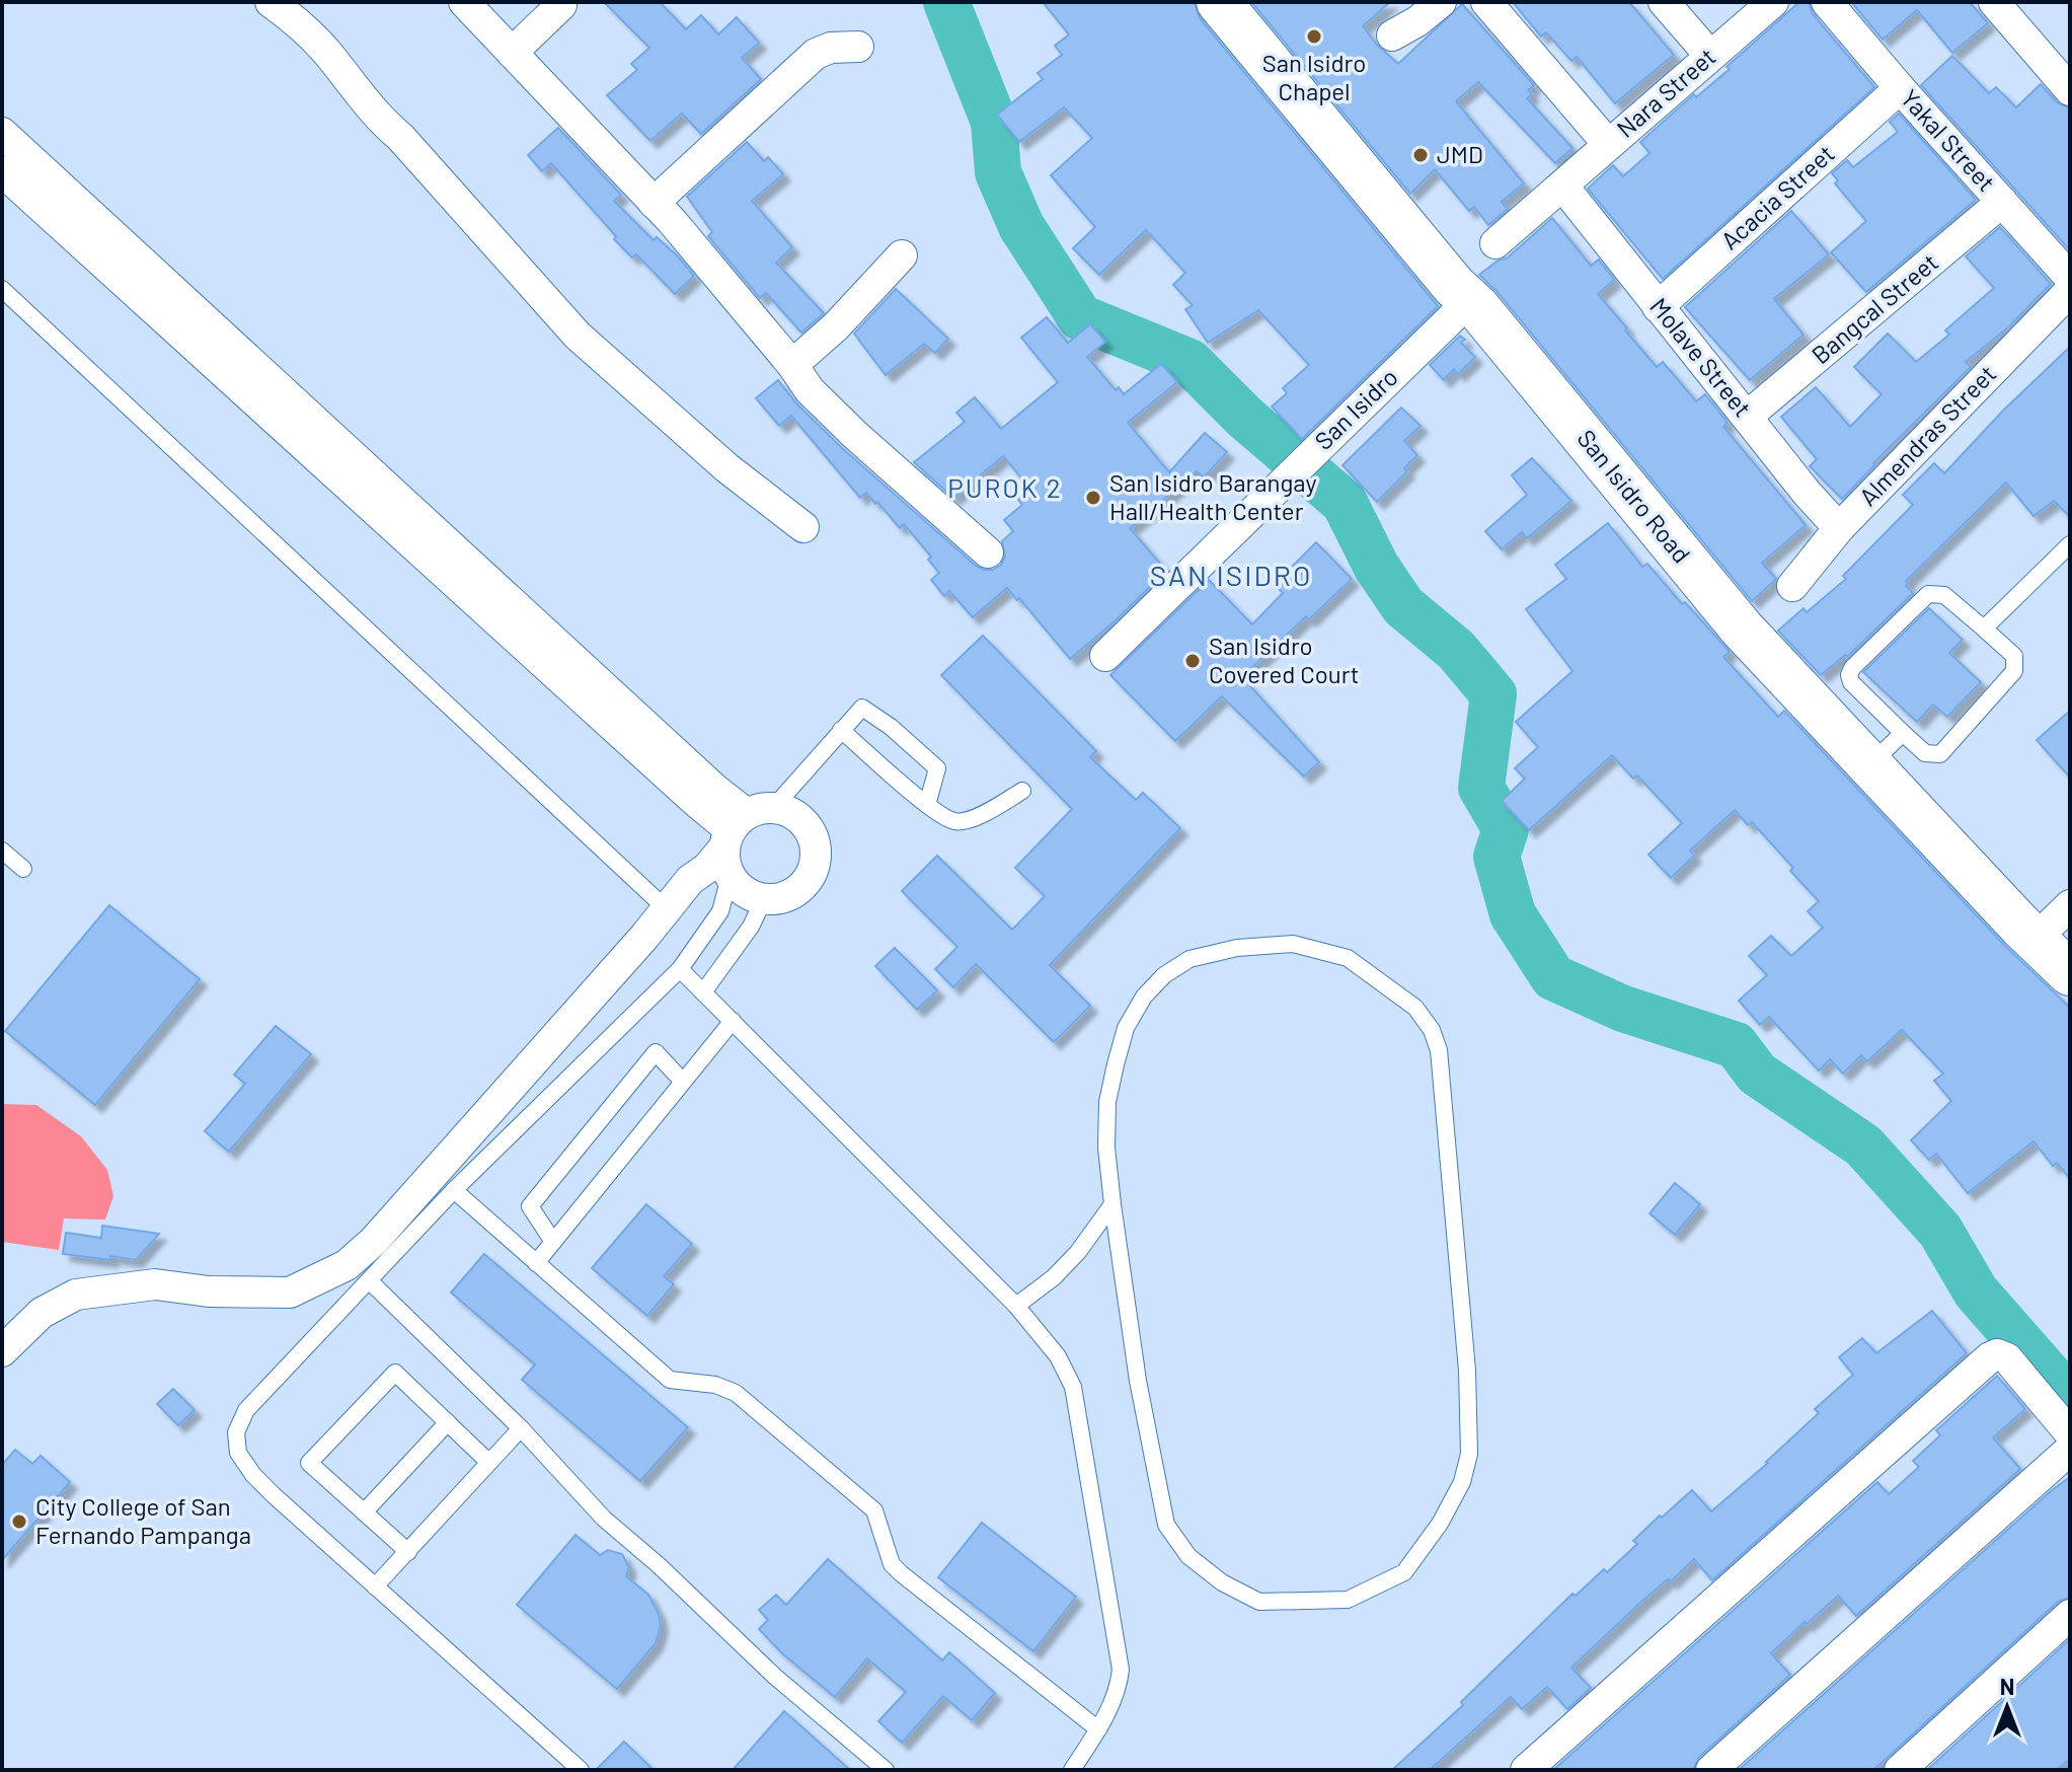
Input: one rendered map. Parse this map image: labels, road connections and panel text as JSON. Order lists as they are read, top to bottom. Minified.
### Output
{"streets":{"main road":["San Isidro Road"],"street":["Nara Street","Yakal Street","Acacia Street","Bangcal Street","Molave Street","San Isidro","Almendras Street"]},"crossings":[["Nara Street","Molave Street"],["Yakal Street","Acacia Street"],["Yakal Street","Bangcal Street"],["Acacia Street","Molave Street"],["Bangcal Street","Molave Street"],["Molave Street","Almendras Street"],["San Isidro","San Isidro Road"]],"districts":["PUROK 2","SAN ISIDRO"],"places":["San Isidro Chapel","JMD","San Isidro Barangay Hall/Health Center","San Isidro Covered Court","City College of San Fernando Pampanga"],"north":"top"}
